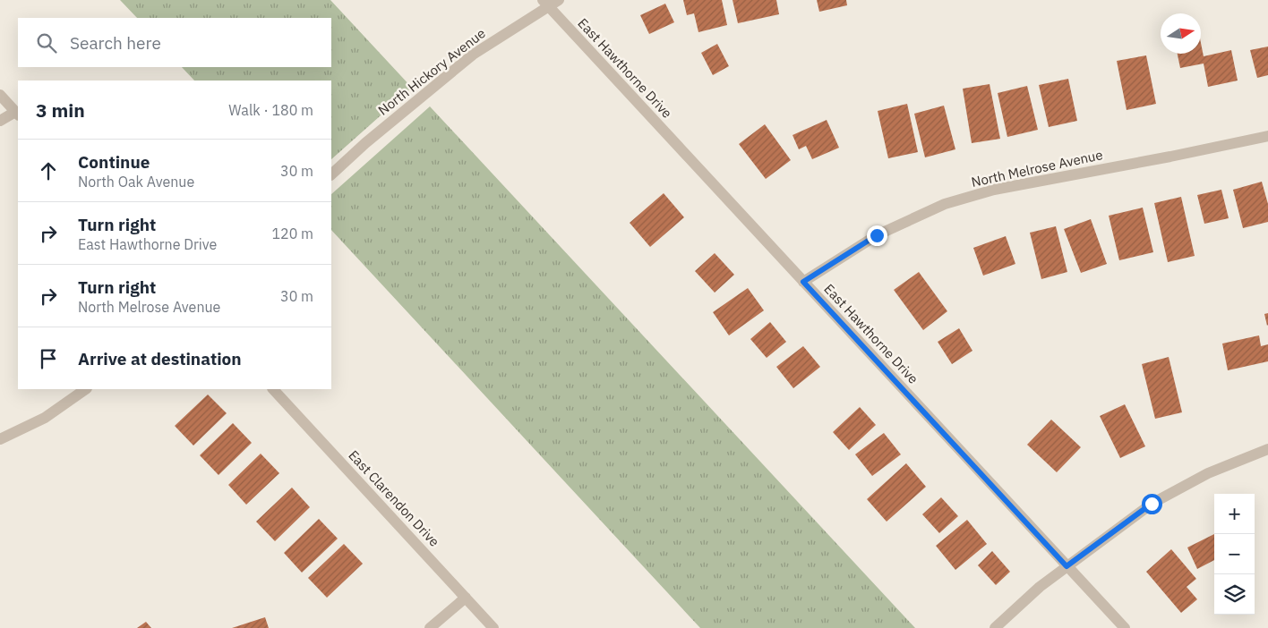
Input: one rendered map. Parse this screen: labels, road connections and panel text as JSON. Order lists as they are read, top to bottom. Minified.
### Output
{"streets":{"street":["East Hawthorne Drive","North Hickory Avenue","North Melrose Avenue","East Clarendon Drive"]},"crossings":[["East Hawthorne Drive","North Hickory Avenue"],["East Hawthorne Drive","North Melrose Avenue"]],"north":"right","page":{"search":"Search here","heading":["3 min","Walk · 180 m"],"list":[["Continue","North Oak Avenue","30 m"],["Turn right","East Hawthorne Drive","120 m"],["Turn right","North Melrose Avenue","30 m"],"Arrive at destination"],"map_buttons":["+","−"]}}
